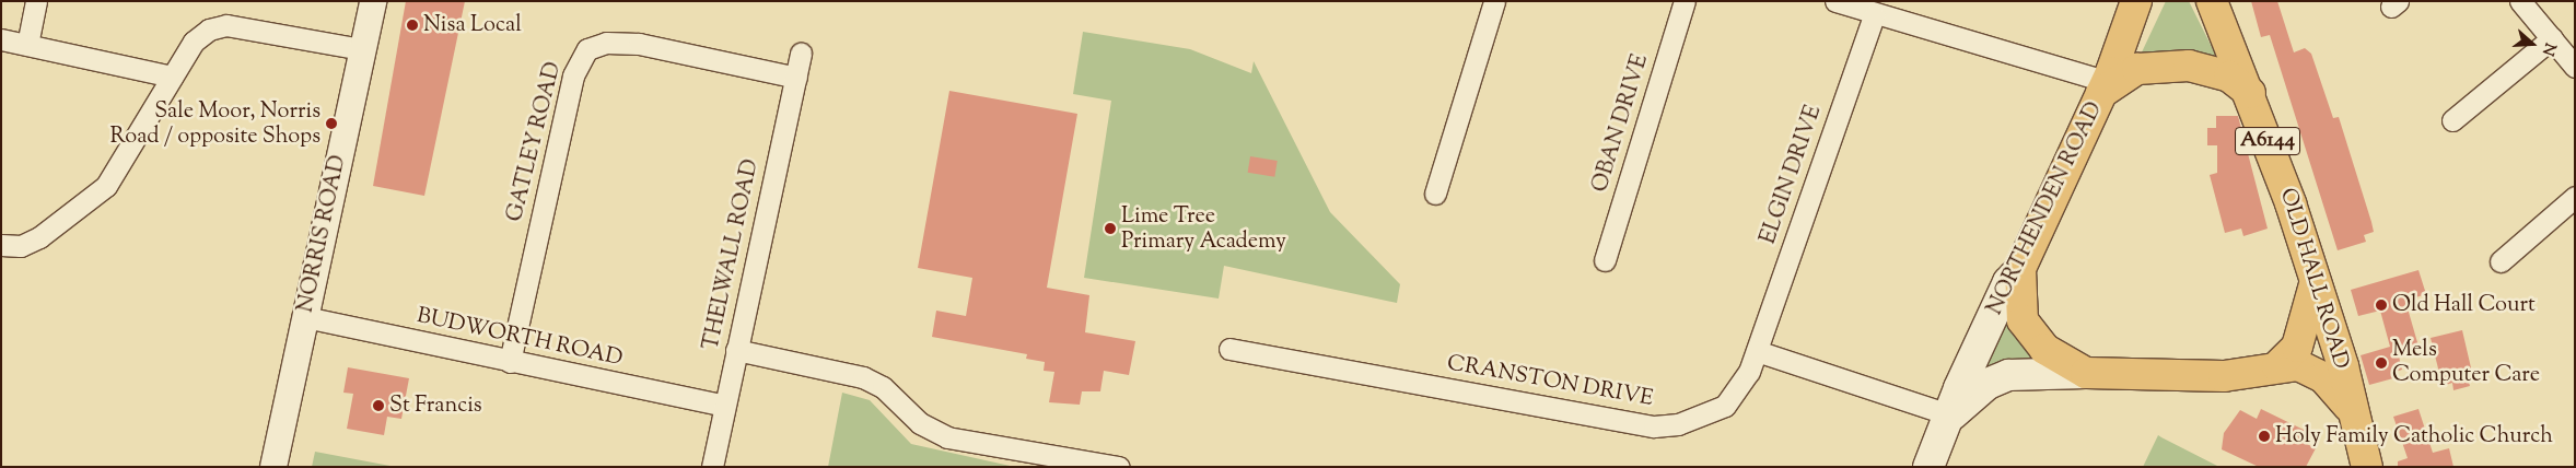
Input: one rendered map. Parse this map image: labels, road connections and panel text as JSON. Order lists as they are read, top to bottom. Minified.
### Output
{"streets":{"main road":["A6144","NORTHENDEN ROAD","OLD HALL ROAD"],"street":["OBAN DRIVE","GATLEY ROAD","ELGIN DRIVE","NORRIS ROAD","THELWALL ROAD","BUDWORTH ROAD","CRANSTON DRIVE"]},"crossings":[["A6144","NORTHENDEN ROAD"],["A6144","OLD HALL ROAD"],["GATLEY ROAD","THELWALL ROAD"],["GATLEY ROAD","BUDWORTH ROAD"],["ELGIN DRIVE","CRANSTON DRIVE"],["NORRIS ROAD","BUDWORTH ROAD"],["THELWALL ROAD","BUDWORTH ROAD"]],"places":["Nisa Local","Sale Moor, Norris Road / opposite Shops","Lime Tree Primary Academy","Old Hall Court","Mels Computer Care","St Francis","Holy Family Catholic Church"],"north":"right"}
